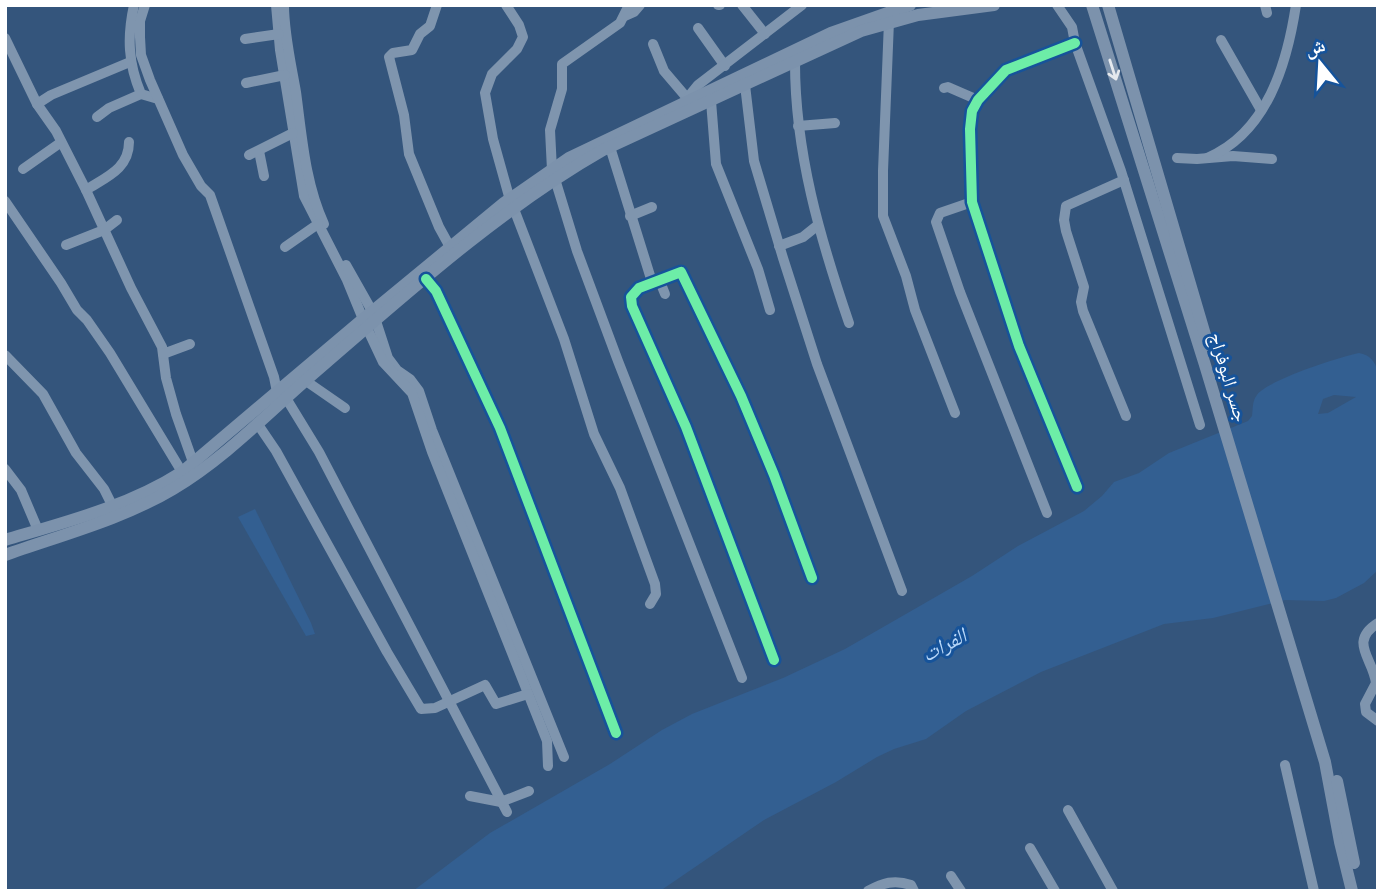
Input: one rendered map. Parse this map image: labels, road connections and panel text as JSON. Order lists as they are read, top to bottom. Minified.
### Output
{"streets":{"main road":["جسر البوفراج"]},"water":["الفرات"],"north":"top"}
